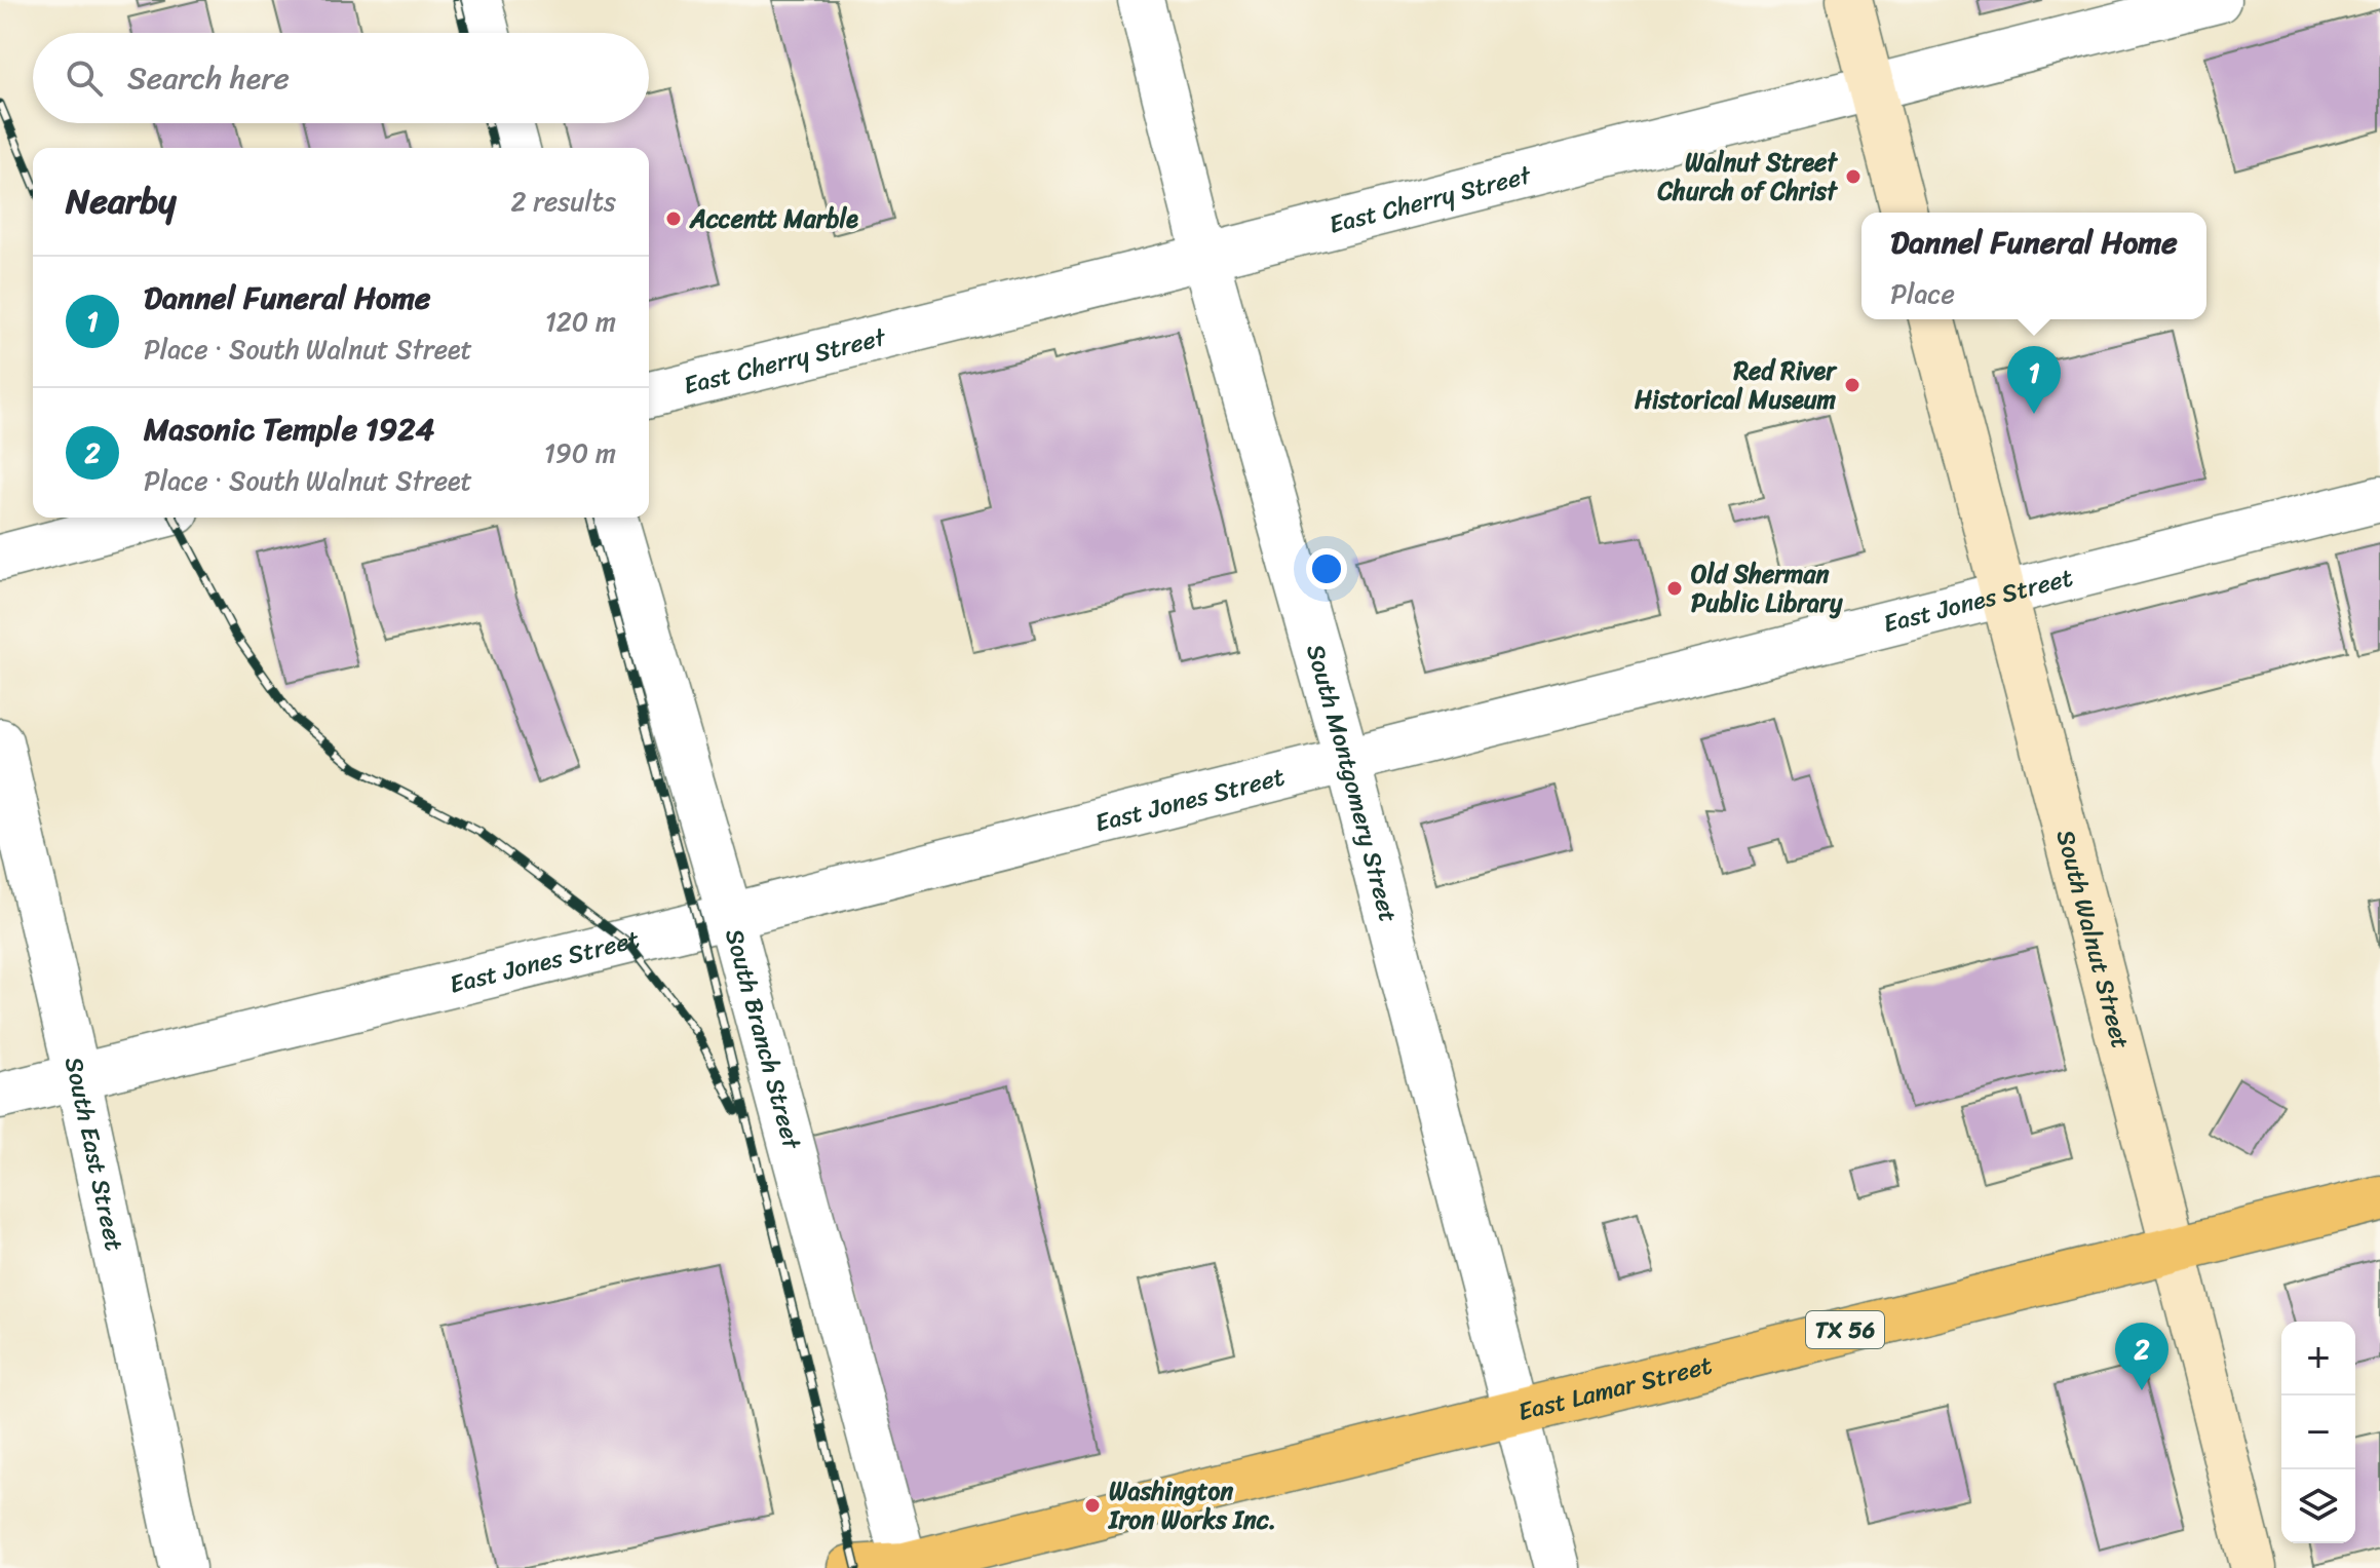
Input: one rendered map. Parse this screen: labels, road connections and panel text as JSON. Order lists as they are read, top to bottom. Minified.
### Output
{"streets":{"main road":["TX 56","East Lamar Street"],"street":["East Cherry Street","East Jones Street","South Montgomery Street","South Walnut Street","South Branch Street","South East Street"]},"crossings":[["East Cherry Street","South Montgomery Street"],["East Jones Street","South Montgomery Street"],["East Jones Street","South Walnut Street"],["East Jones Street","South Branch Street"],["East Jones Street","South East Street"],["South Montgomery Street","East Lamar Street"],["South Walnut Street","East Lamar Street"],["South Branch Street","East Lamar Street"]],"places":["Walnut Street Church of Christ","Accentt Marble","Red River Historical Museum","Old Sherman Public Library","Washington Iron Works Inc."],"page":{"search":"Search here","heading":["Nearby","2 results"],"popup":["Dannel Funeral Home","Place"],"list":[{"mark":"1","name":"Dannel Funeral Home","note":"Place · South Walnut Street","value":"120 m"},{"mark":"2","name":"Masonic Temple 1924","note":"Place · South Walnut Street","value":"190 m"}],"pins":["1","2"],"map_buttons":["+","−"]}}
